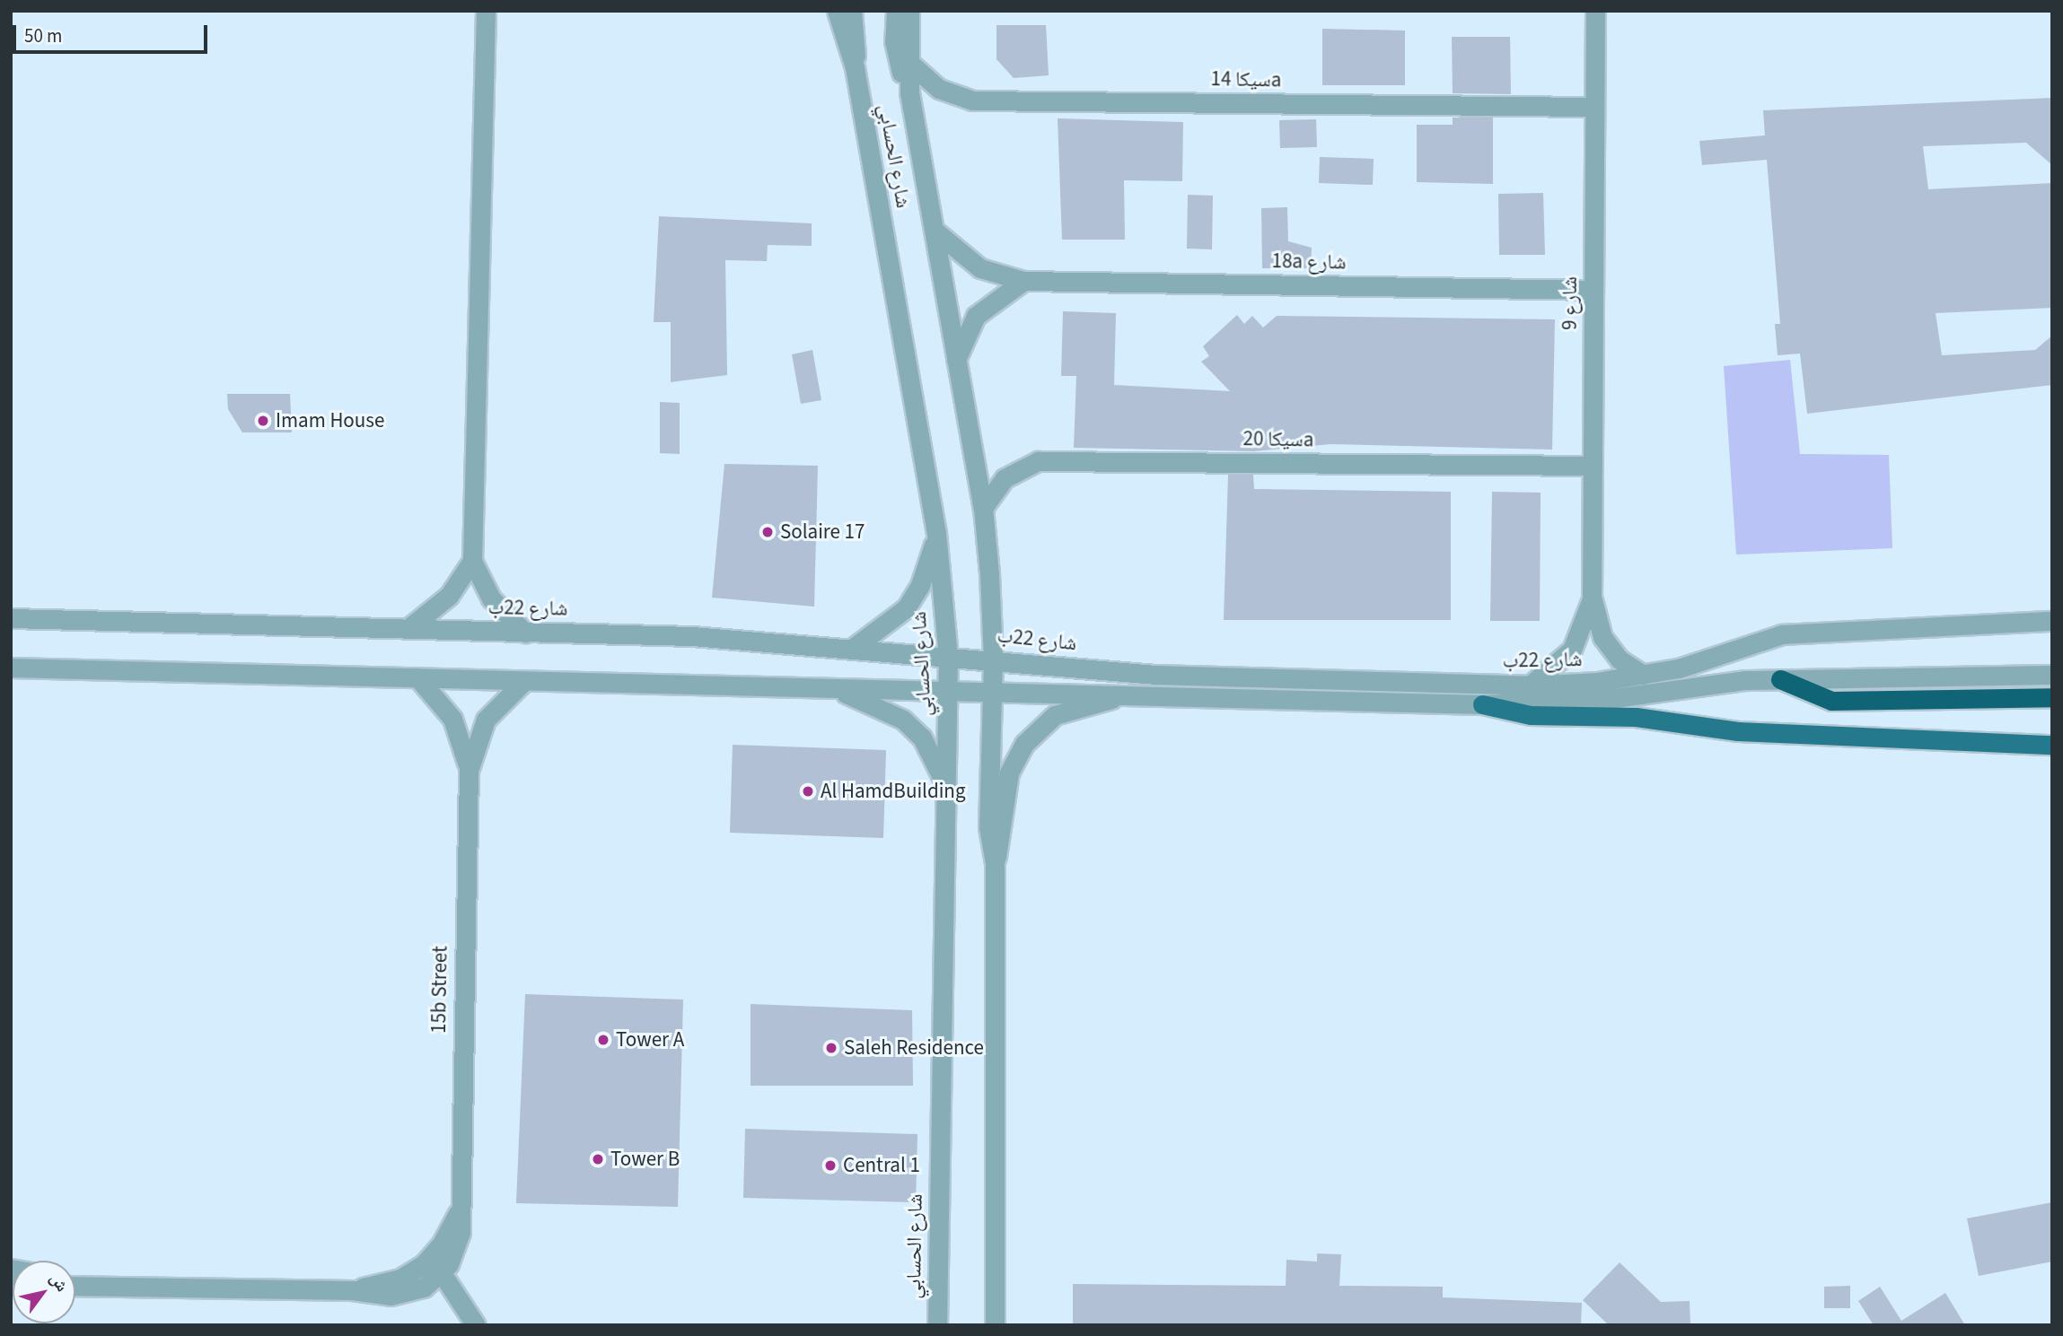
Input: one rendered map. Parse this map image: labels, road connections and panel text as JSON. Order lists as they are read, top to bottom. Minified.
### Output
{"streets":{"street":["سيكا 14a","شارع الحسابي","18a شارع","شارع 9","سيكا 20a","شارع 22ب","15b Street"]},"crossings":[["سيكا 14a","شارع الحسابي"],["سيكا 14a","شارع 9"],["شارع الحسابي","18a شارع"],["شارع الحسابي","سيكا 20a"],["شارع الحسابي","شارع 22ب"],["18a شارع","شارع 9"],["شارع 9","سيكا 20a"],["شارع 9","شارع 22ب"],["شارع 22ب","15b Street"]],"places":["Imam House","Solaire 17","Al HamdBuilding","Tower A","Saleh Residence","Tower B","Central 1"],"scale_bar":"50 m","north":"top right"}
